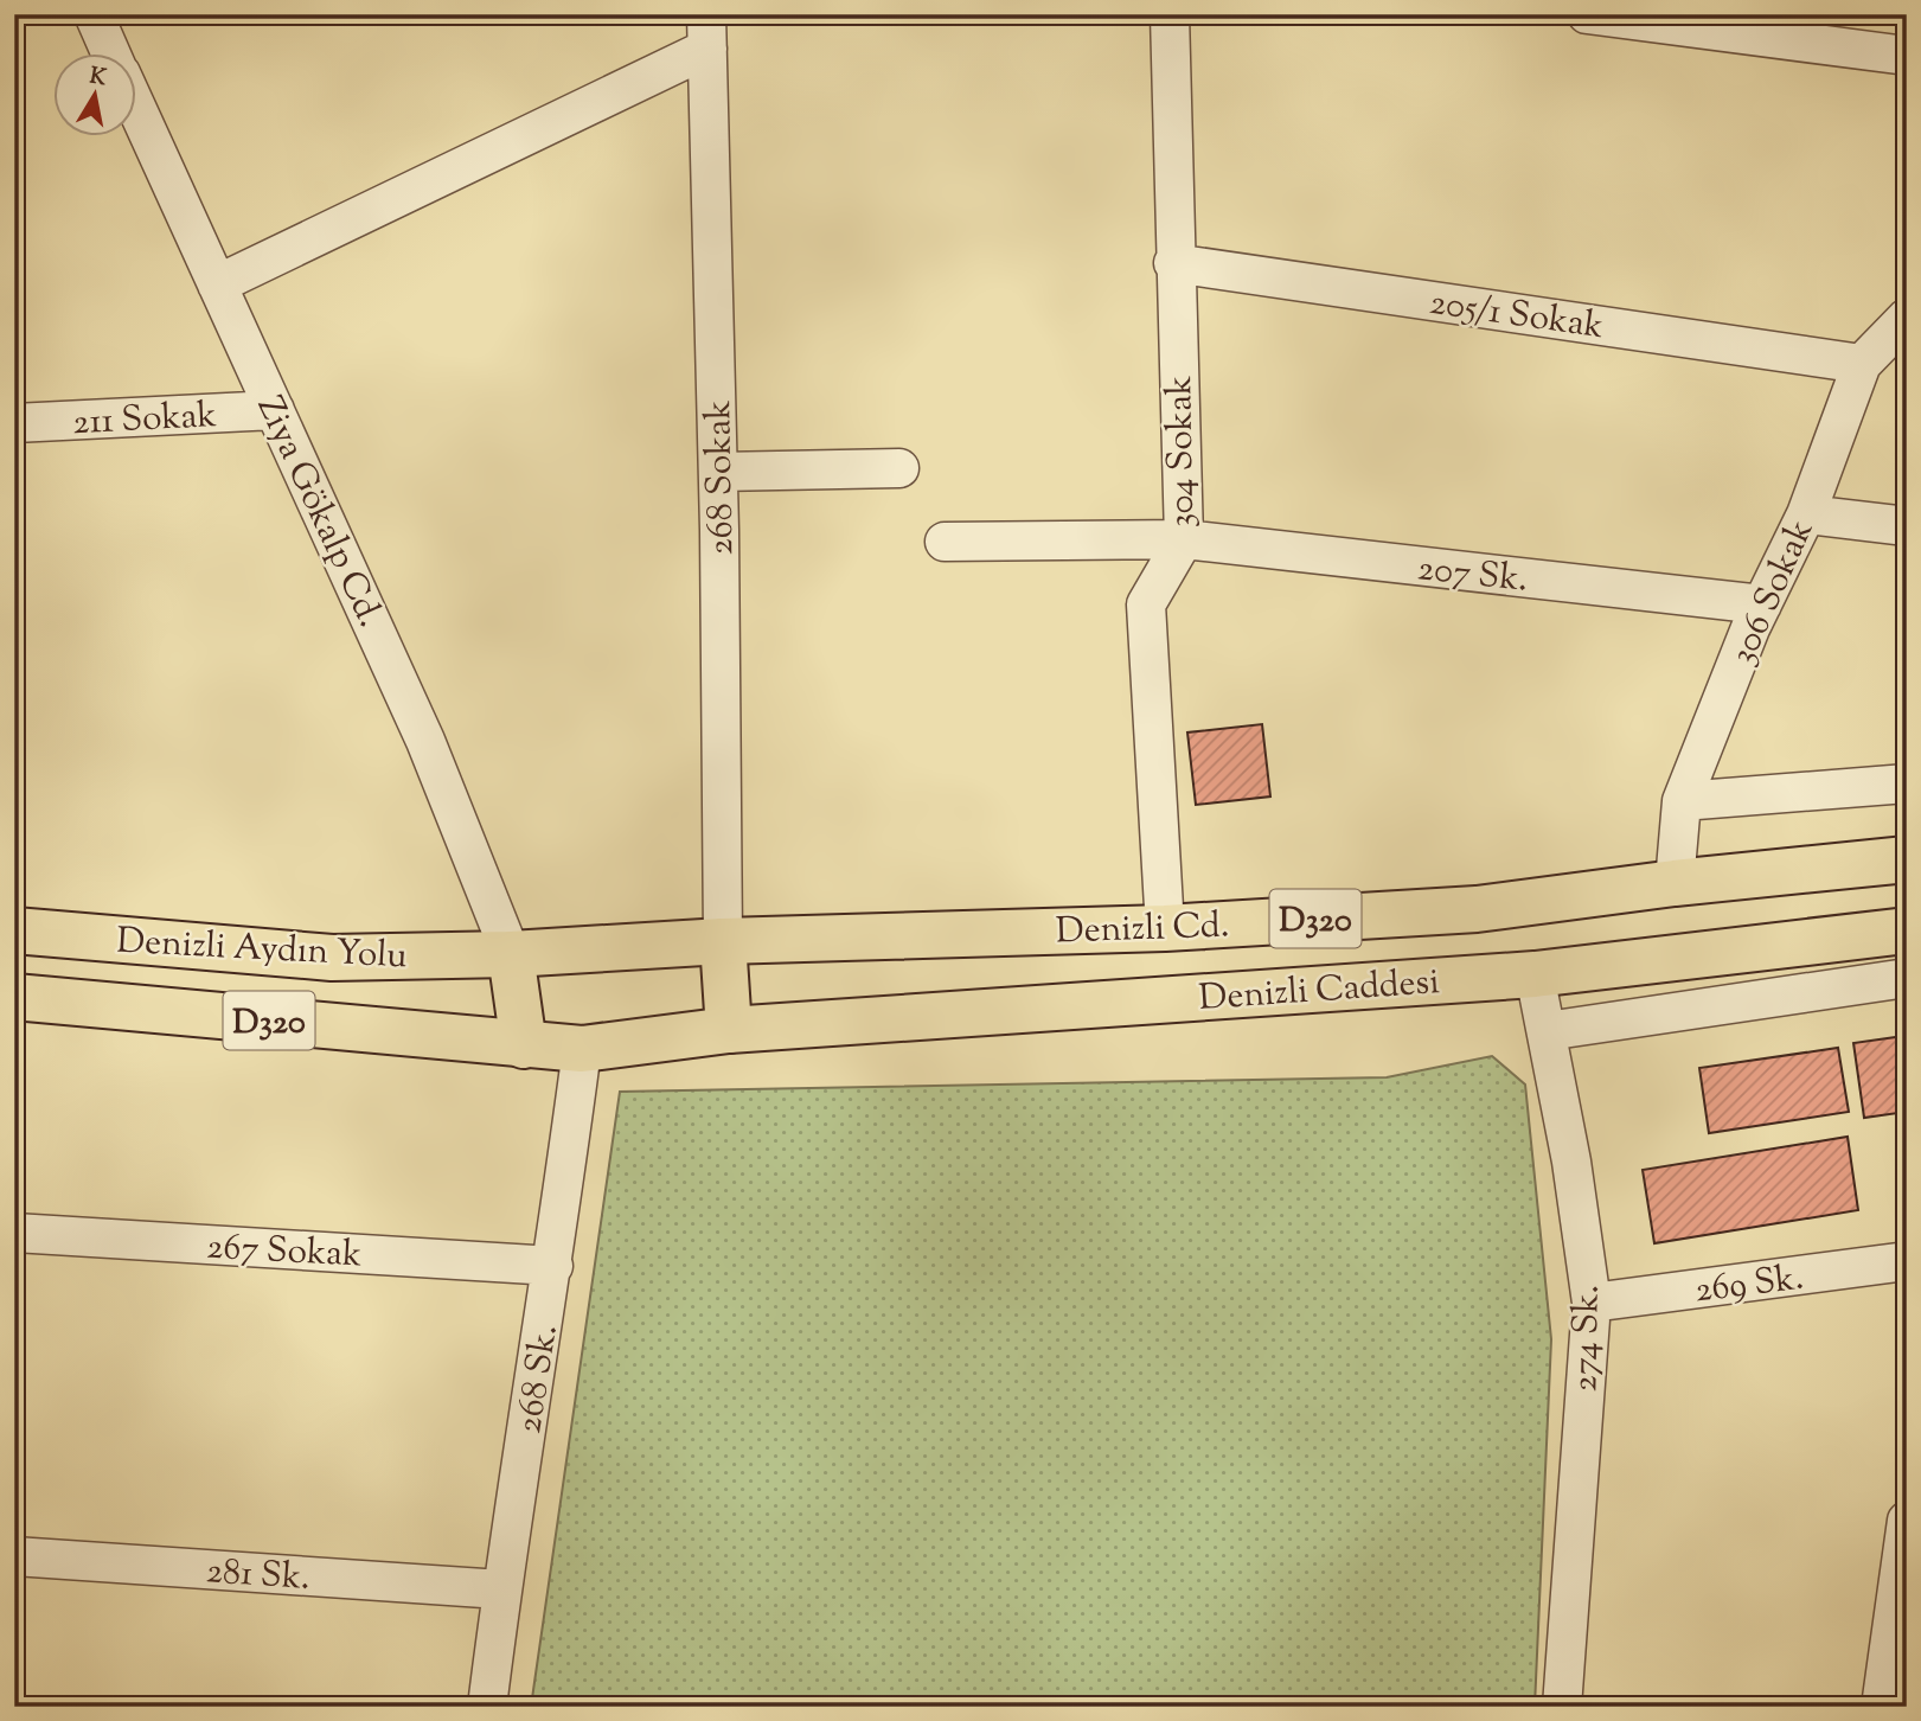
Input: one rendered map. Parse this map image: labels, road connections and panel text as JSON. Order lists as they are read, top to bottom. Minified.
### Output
{"streets":{"main road":["D320","Denizli Cd.","Denizli Aydın Yolu","Denizli Caddesi"],"street":["205/1 Sokak","211 Sokak","304 Sokak","268 Sokak","Ziya Gökalp Cd.","207 Sk.","306 Sokak","267 Sokak","269 Sk.","274 Sk.","268 Sk.","281 Sk."]},"crossings":[["205/1 Sokak","304 Sokak"],["205/1 Sokak","306 Sokak"],["211 Sokak","Ziya Gökalp Cd."],["304 Sokak","207 Sk."],["304 Sokak","Denizli Cd."],["268 Sokak","Denizli Cd."],["Ziya Gökalp Cd.","Denizli Cd."],["Ziya Gökalp Cd.","Denizli Aydın Yolu"],["207 Sk.","306 Sokak"],["306 Sokak","Denizli Cd."],["Denizli Cd.","Denizli Aydın Yolu"],["Denizli Aydın Yolu","Denizli Caddesi"],["Denizli Aydın Yolu","268 Sk."],["Denizli Caddesi","274 Sk."],["Denizli Caddesi","268 Sk."],["267 Sokak","268 Sk."],["269 Sk.","274 Sk."],["268 Sk.","281 Sk."]],"north":"top"}
